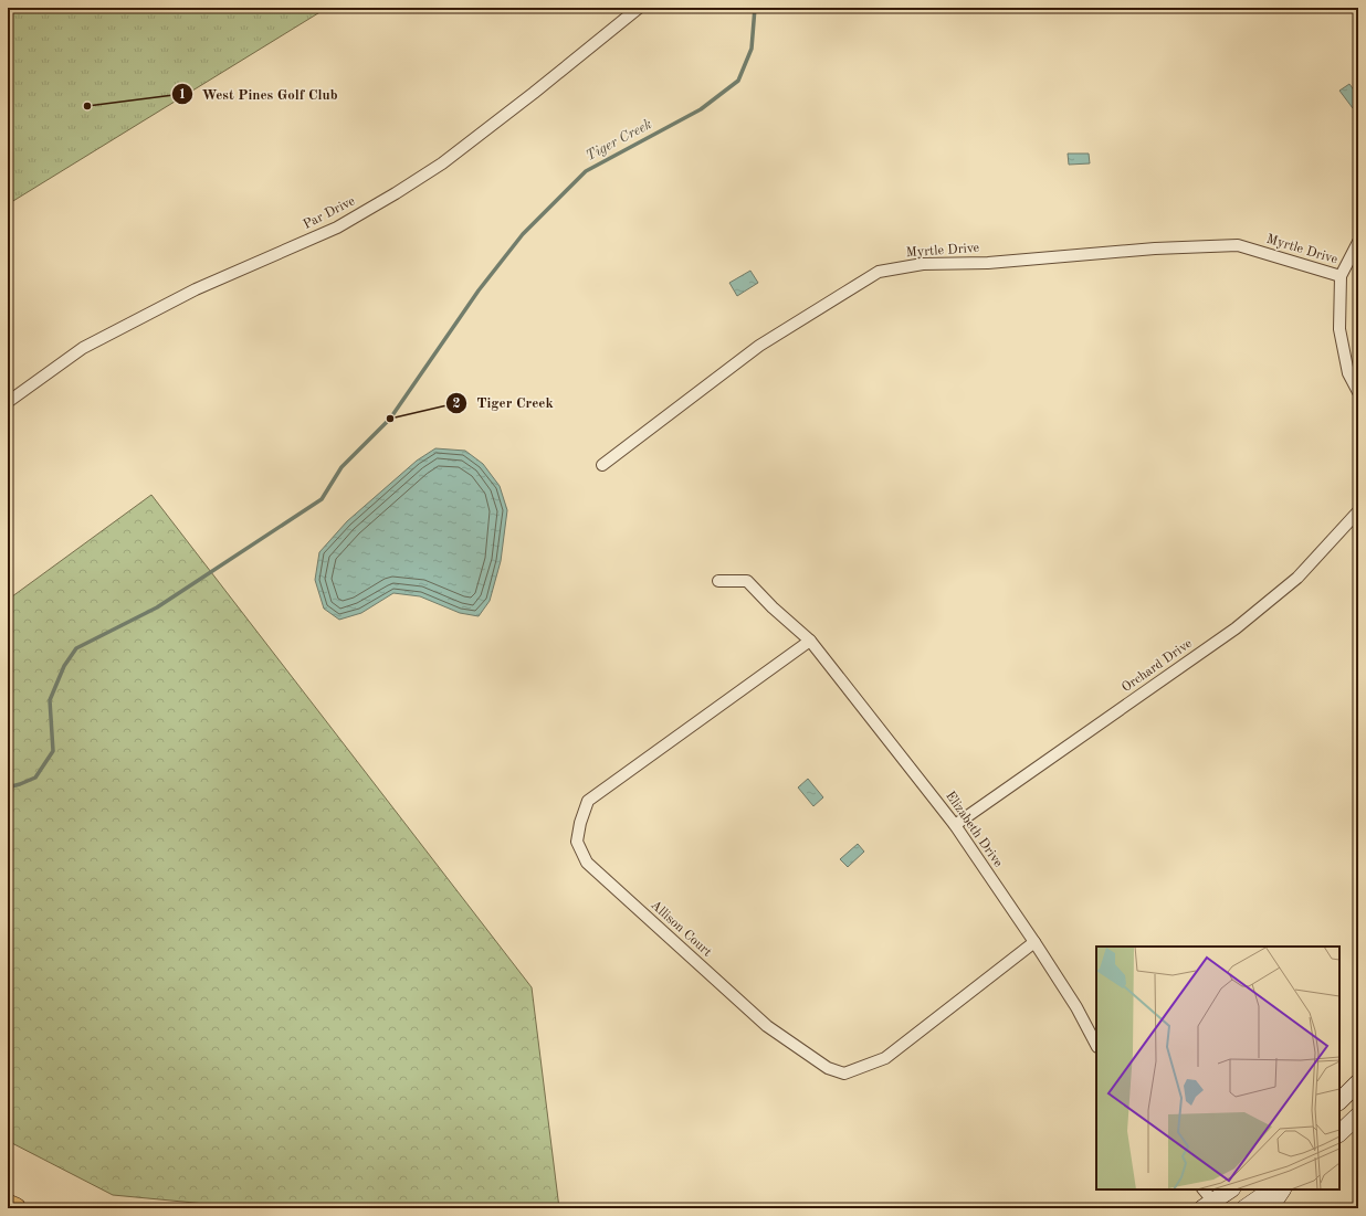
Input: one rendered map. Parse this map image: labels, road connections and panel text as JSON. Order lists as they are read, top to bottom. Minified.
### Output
{"streets":{"street":["Par Drive","Myrtle Drive","Orchard Drive","Elizabeth Drive","Allison Court"]},"crossings":[["Orchard Drive","Elizabeth Drive"],["Elizabeth Drive","Allison Court"]],"water":["Tiger Creek"],"places":["West Pines Golf Club","Tiger Creek"]}
